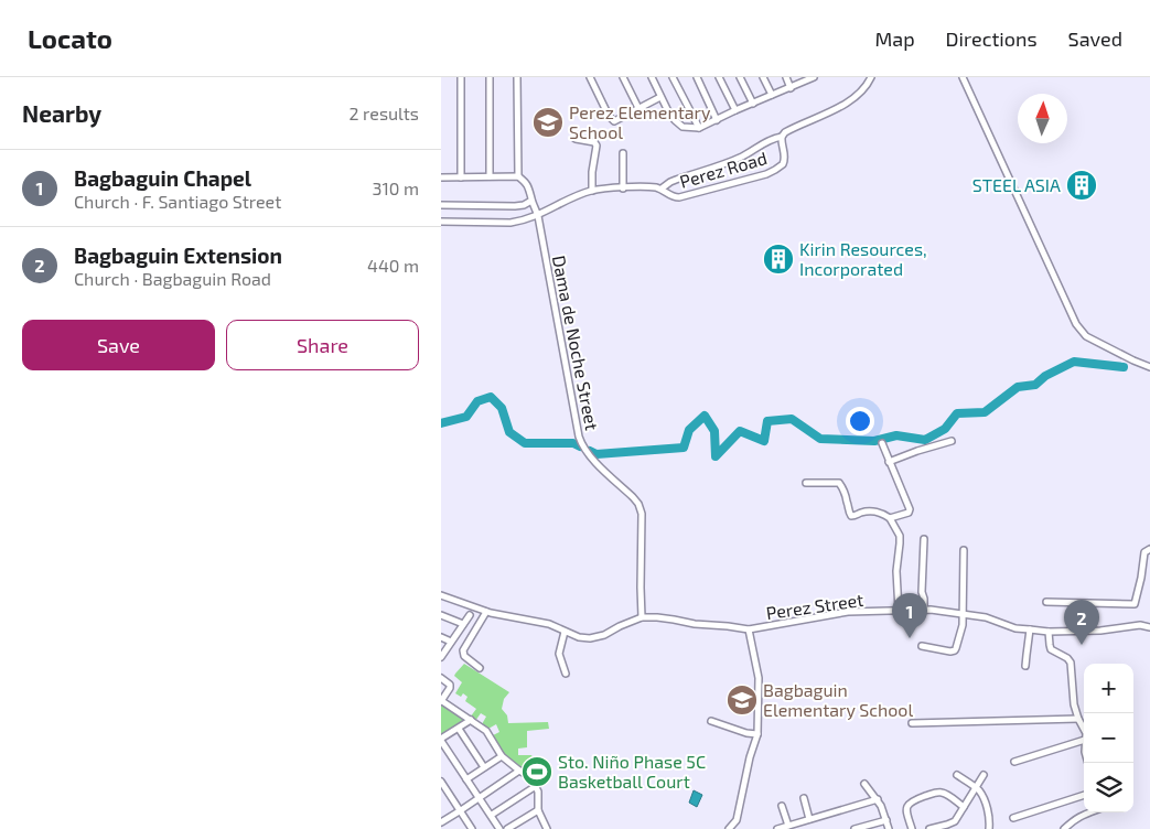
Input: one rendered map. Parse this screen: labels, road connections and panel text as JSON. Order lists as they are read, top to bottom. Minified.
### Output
{"streets":{"street":["Perez Road","Dama de Noche Street","Perez Street"]},"crossings":[["Perez Road","Dama de Noche Street"],["Dama de Noche Street","Perez Street"]],"places":{"school or university":["Perez Elementary School","Bagbaguin Elementary School"],"building":["STEEL ASIA","Kirin Resources, Incorporated"],"sports":["Sto. Niño Phase 5C Basketball Court"]},"north":"top","page":{"header":"Locato","nav":["Map","Directions","Saved"],"heading":["Nearby","2 results"],"list":[{"mark":"1","name":"Bagbaguin Chapel","note":"Church · F. Santiago Street","value":"310 m"},{"mark":"2","name":"Bagbaguin Extension","note":"Church · Bagbaguin Road","value":"440 m"}],"buttons":["Save","Share"],"pins":["1","2"],"map_buttons":["+","−"]}}
